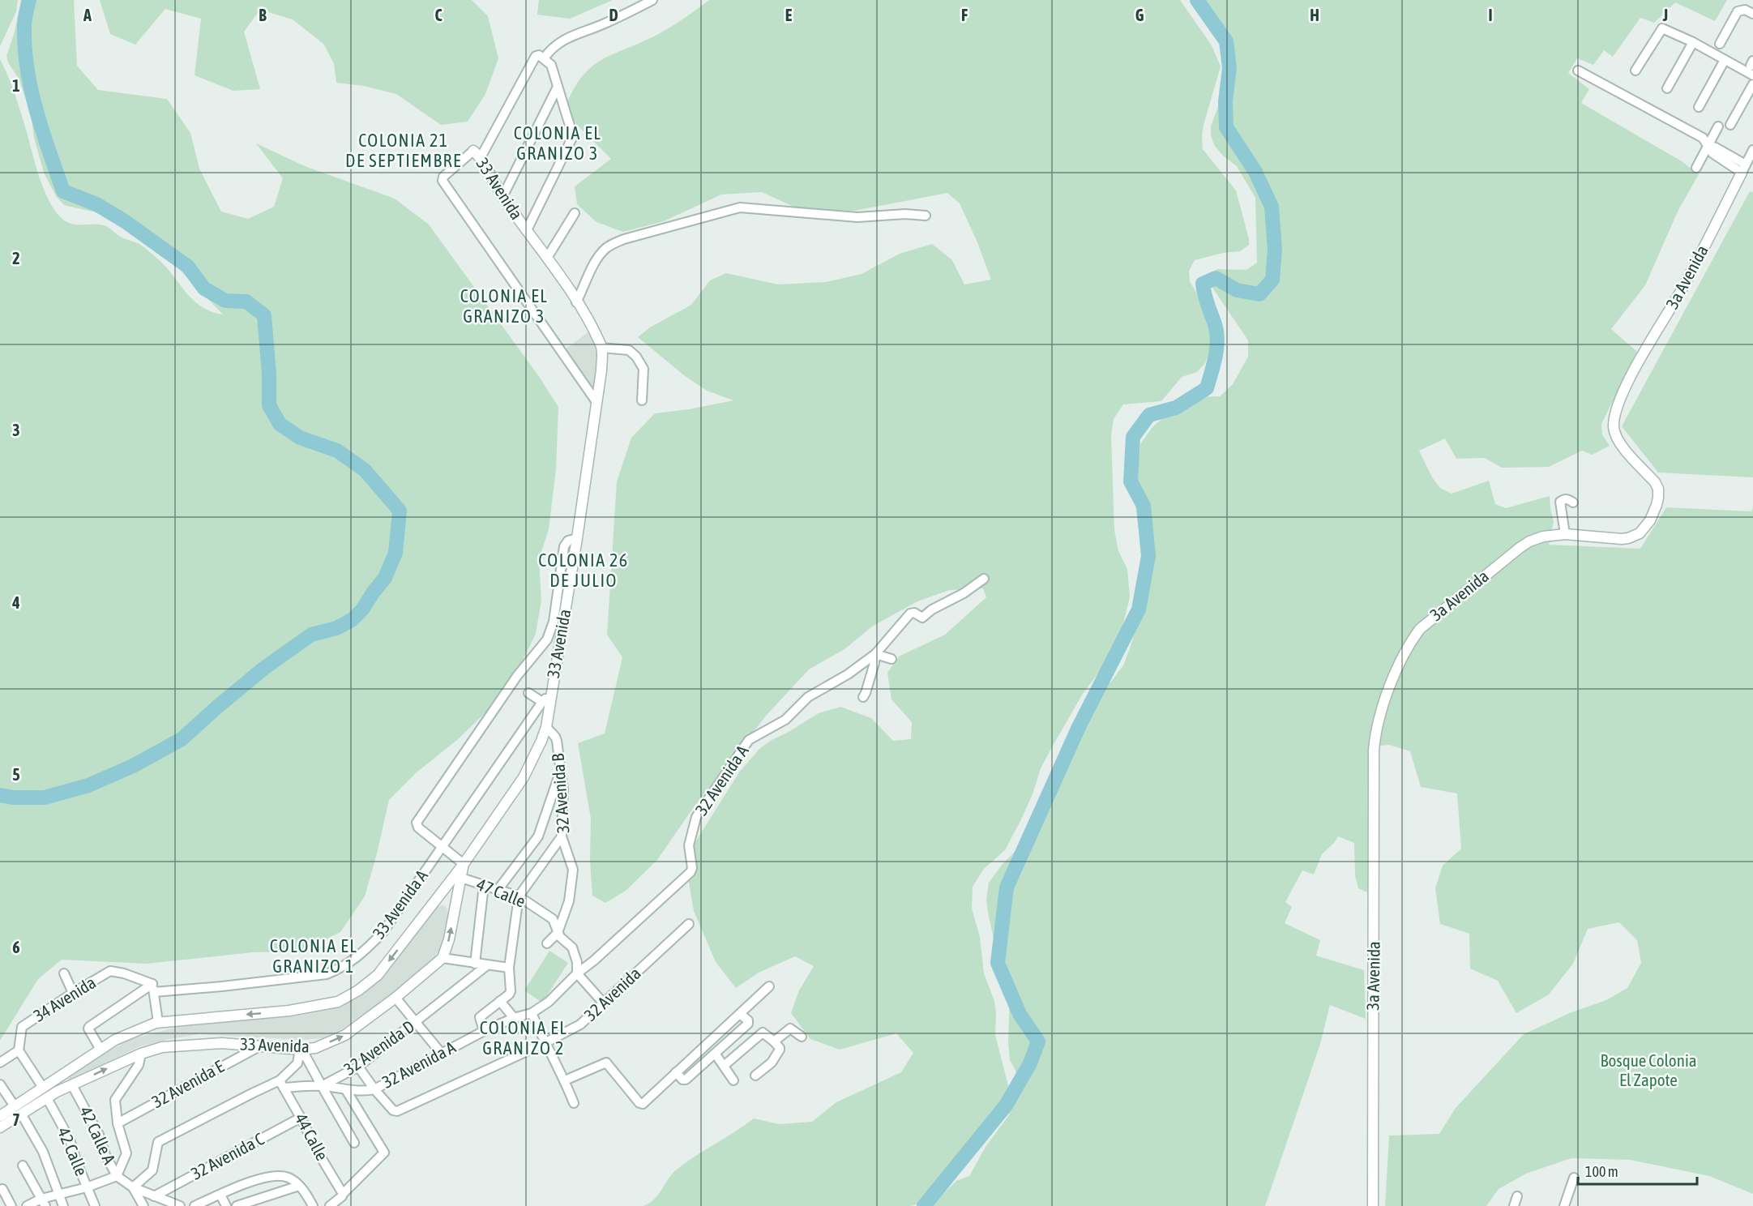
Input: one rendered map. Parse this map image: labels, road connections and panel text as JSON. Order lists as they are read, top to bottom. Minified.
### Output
{"streets":{"street":["33 Avenida","3a Avenida","32 Avenida A","32 Avenida B","47 Calle","33 Avenida A","32 Avenida","34 Avenida","32 Avenida D","32 Avenida E","42 Calle A","44 Calle","42 Calle","32 Avenida C"]},"crossings":[["33 Avenida","32 Avenida B"],["33 Avenida","47 Calle"],["33 Avenida","33 Avenida A"],["33 Avenida","32 Avenida E"],["33 Avenida","42 Calle A"],["33 Avenida","42 Calle"],["32 Avenida A","47 Calle"],["32 Avenida A","32 Avenida"],["32 Avenida B","47 Calle"],["33 Avenida A","34 Avenida"],["42 Calle A","32 Avenida C"],["44 Calle","32 Avenida C"]],"districts":["COLONIA EL GRANIZO 3","COLONIA 21 DE SEPTIEMBRE","COLONIA EL GRANIZO 3","COLONIA 26 DE JULIO","COLONIA EL GRANIZO 1","COLONIA EL GRANIZO 2"],"parks":["Bosque Colonia El Zapote"],"scale_bar":"100 m","grid":{"columns":["A","B","C","D","E","F","G","H","I","J"],"rows":["1","2","3","4","5","6","7"]}}
